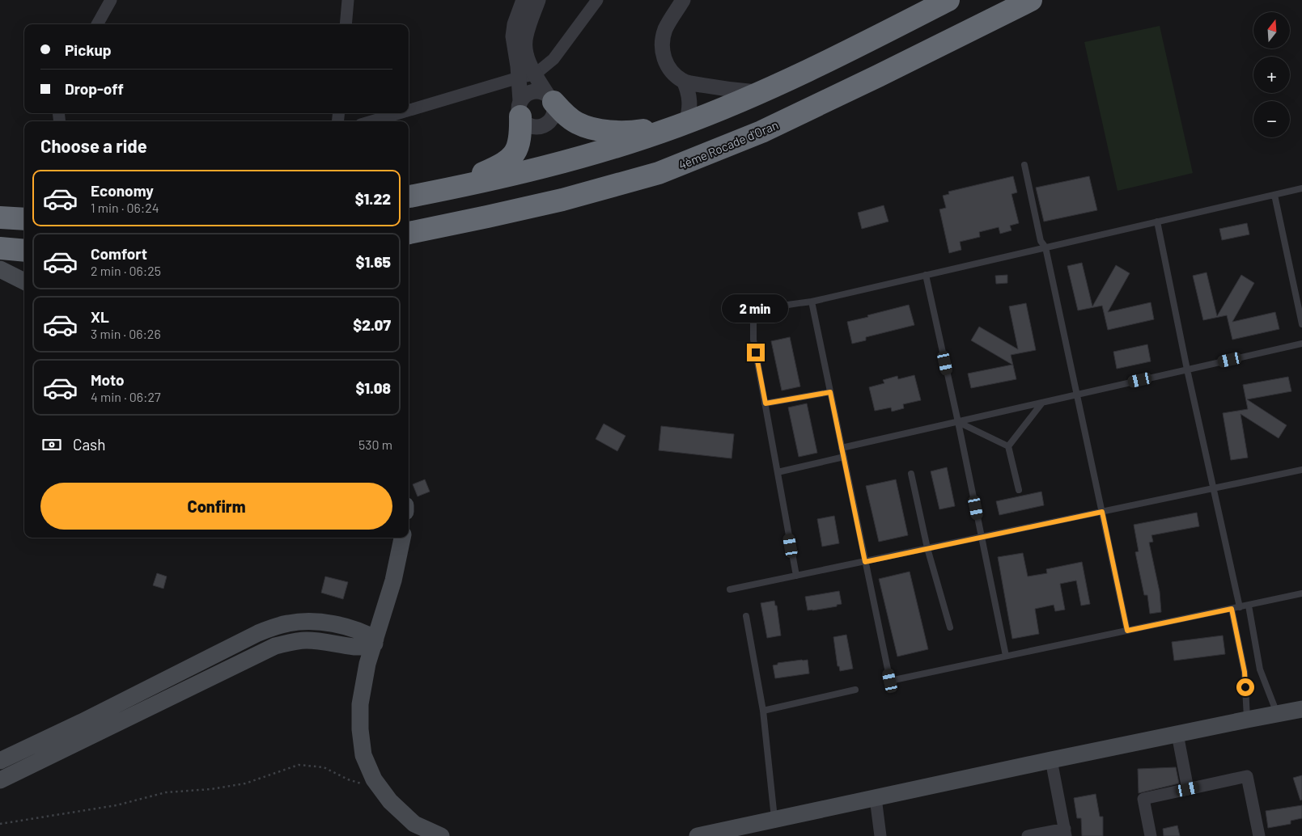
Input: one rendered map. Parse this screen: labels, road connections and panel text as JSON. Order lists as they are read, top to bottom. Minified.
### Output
{"streets":{"highway":["4ème Rocade d'Oran"]},"north":"top","page":{"map_buttons":["+","−"],"banner":["Pickup","Drop-off"],"heading":"Choose a ride","list":[{"name":"Economy","note":"1 min · 06:24","value":"$1.22"},{"name":"Comfort","note":"2 min · 06:25","value":"$1.65"},{"name":"XL","note":"3 min · 06:26","value":"$2.07"},{"name":"Moto","note":"4 min · 06:27","value":"$1.08"}],"bubble":"2 min","pay":["Cash","530 m"],"buttons":"Confirm"}}
